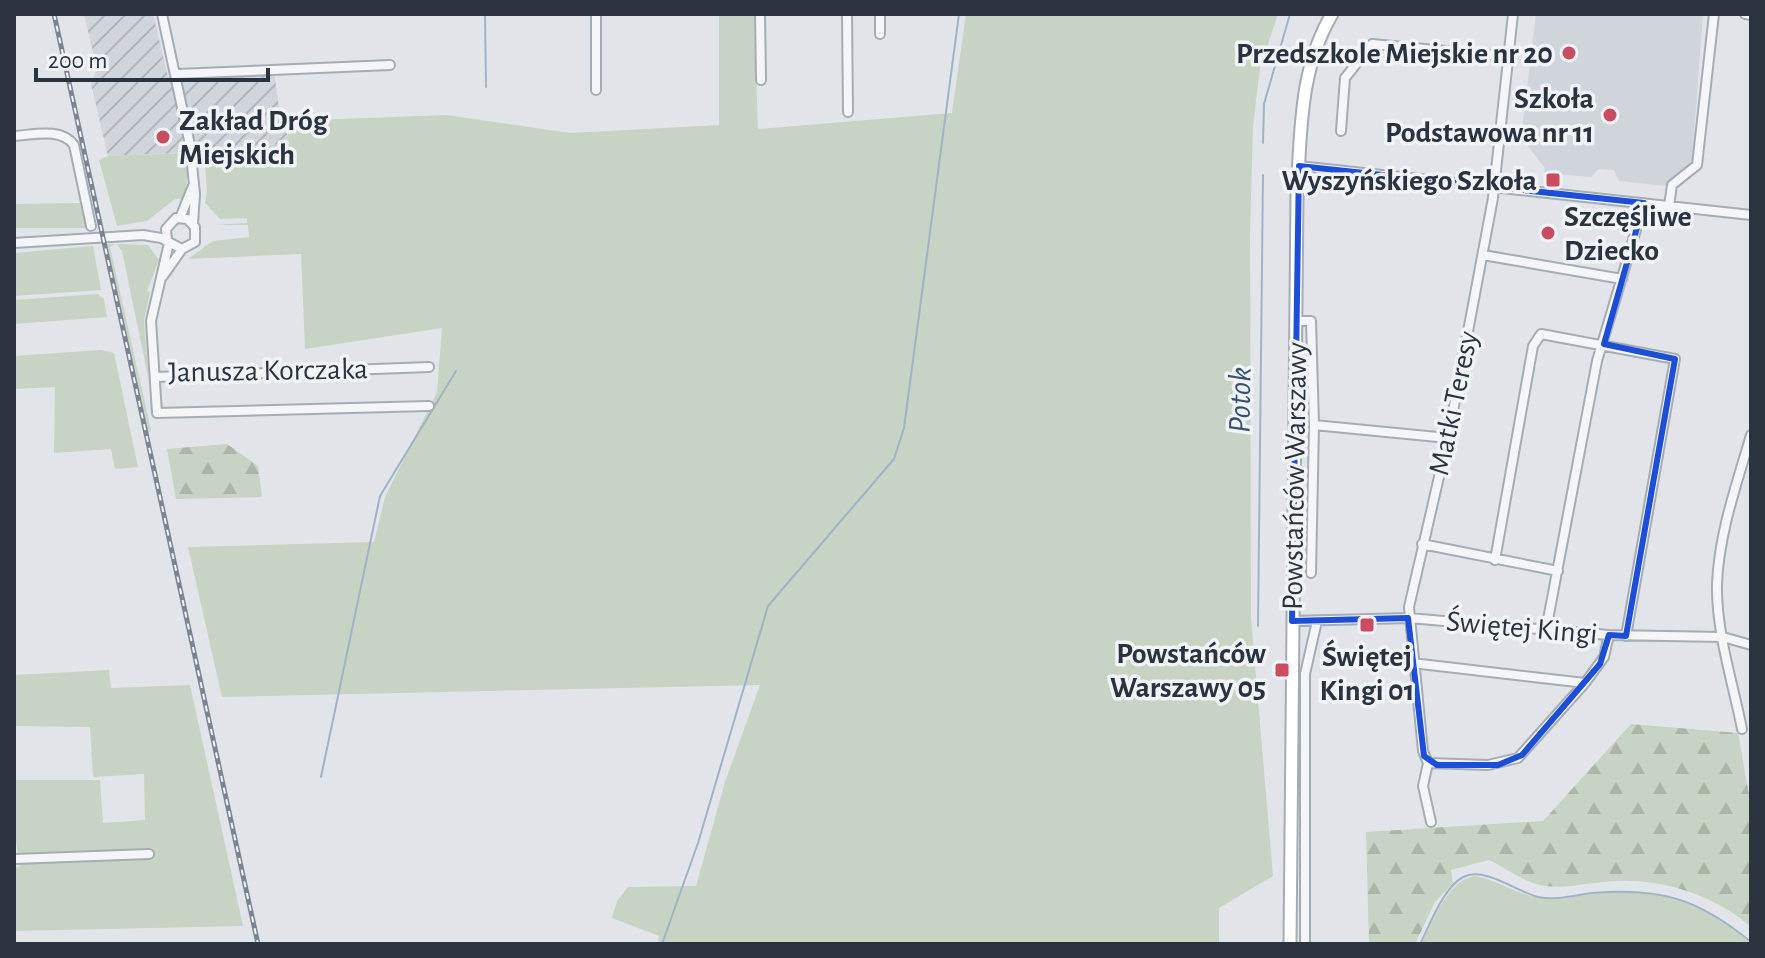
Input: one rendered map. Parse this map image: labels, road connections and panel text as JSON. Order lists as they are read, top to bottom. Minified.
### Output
{"streets":{"street":["Janusza Korczaka","Matki Teresy","Powstańców Warszawy","Świętej Kingi"]},"crossings":[["Matki Teresy","Świętej Kingi"],["Powstańców Warszawy","Świętej Kingi"]],"water":["Potok"],"places":{"other":["Przedszkole Miejskie nr 20","Szkoła Podstawowa nr 11","Zakład Dróg Miejskich","Szczęśliwe Dziecko"],"transit":["Wyszyńskiego Szkoła","Świętej Kingi 01","Powstańców Warszawy 05"]},"scale_bar":"200 m"}
